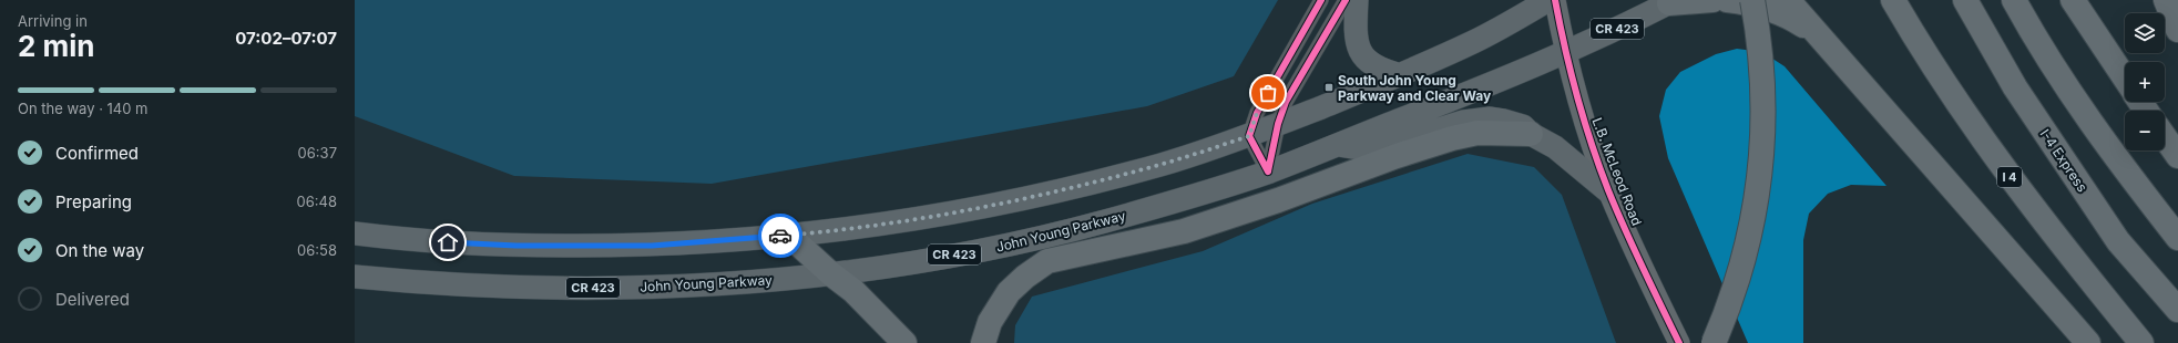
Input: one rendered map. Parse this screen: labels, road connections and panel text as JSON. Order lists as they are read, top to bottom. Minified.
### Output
{"streets":{"highway":["I-4 Express","I 4"],"main road":["CR 423","John Young Parkway"],"street":["L.B. McLeod Road"]},"crossings":[["L.B. McLeod Road","John Young Parkway"]],"places":{"transit":["South John Young Parkway and Clear Way"]},"page":{"heading":["2 min","Arriving in","07:02–07:07"],"map_buttons":["+","−"],"bar":"On the way · 140 m","list":[["Confirmed","06:37"],["Preparing","06:48"],["On the way","06:58"],"Delivered"]}}
